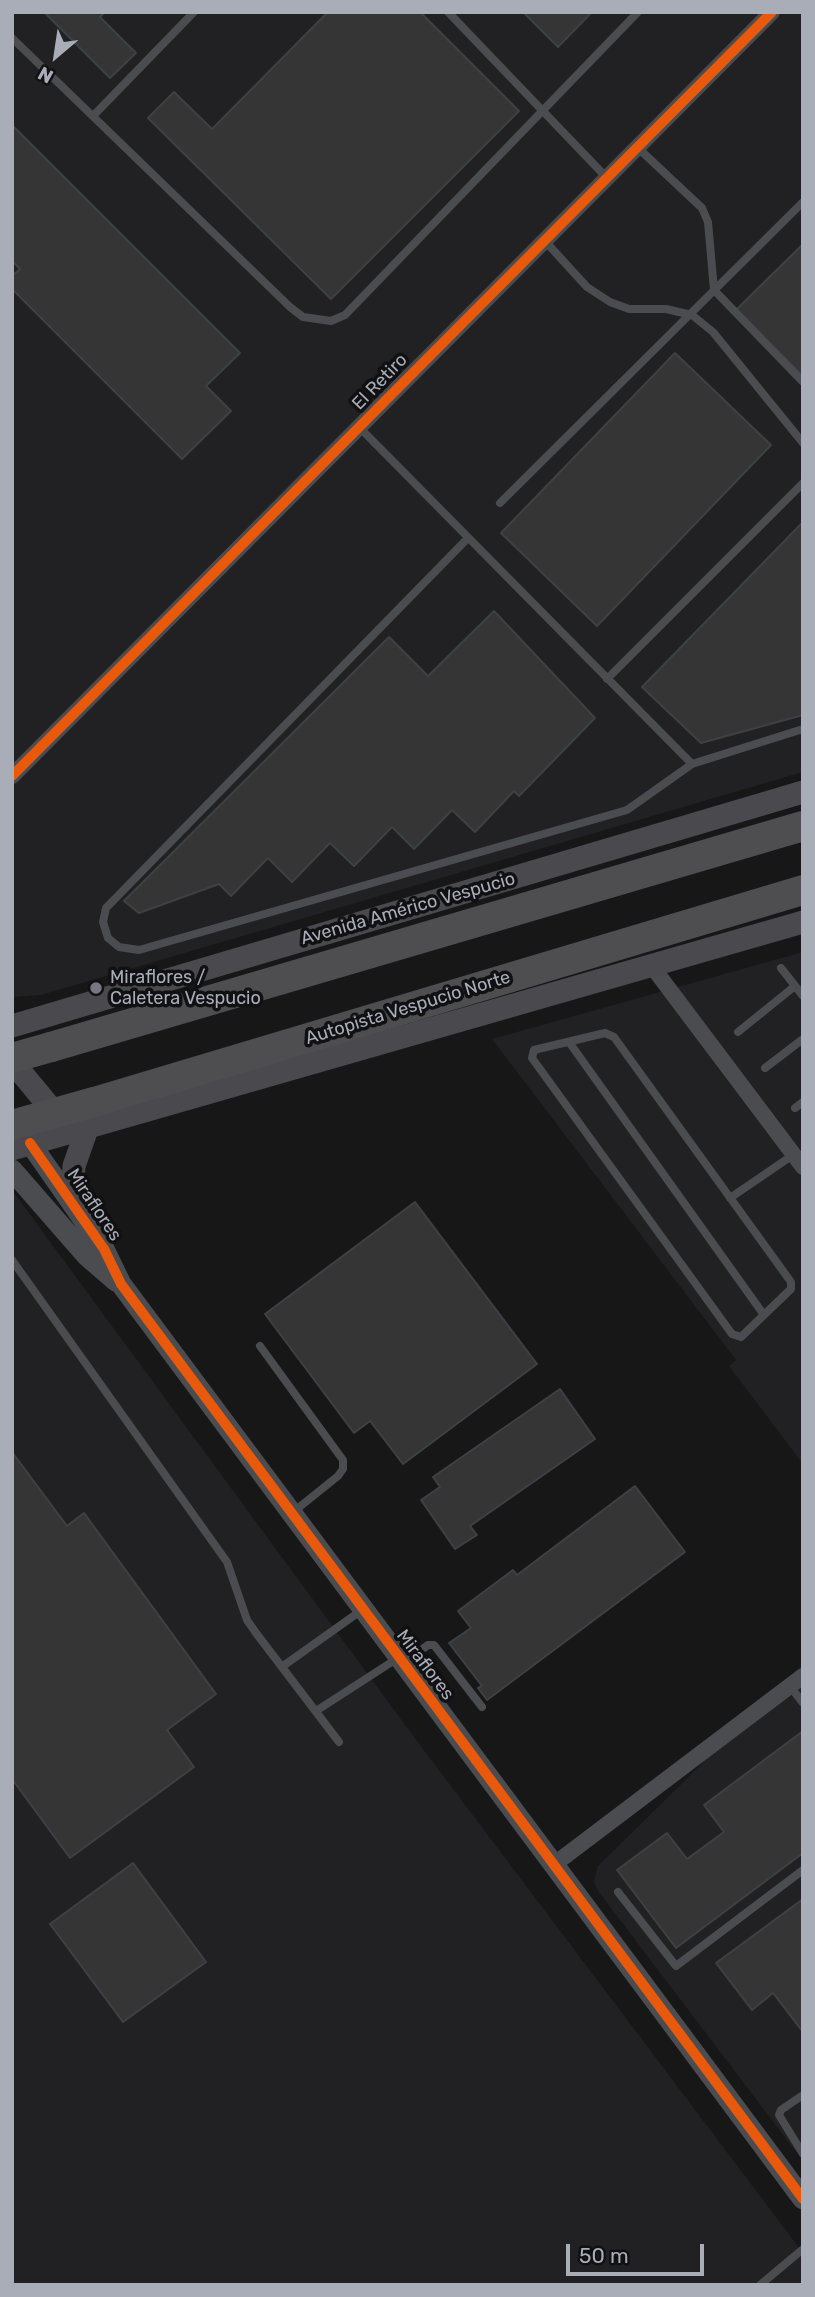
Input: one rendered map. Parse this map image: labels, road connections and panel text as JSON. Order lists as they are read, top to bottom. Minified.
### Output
{"streets":{"highway":["Autopista Vespucio Norte"],"main road":["Avenida Américo Vespucio"],"street":["El Retiro","Miraflores"]},"crossings":[["Autopista Vespucio Norte","Miraflores"]],"places":["Miraflores / Caletera Vespucio"],"scale_bar":"50 m","north":"bottom left"}
